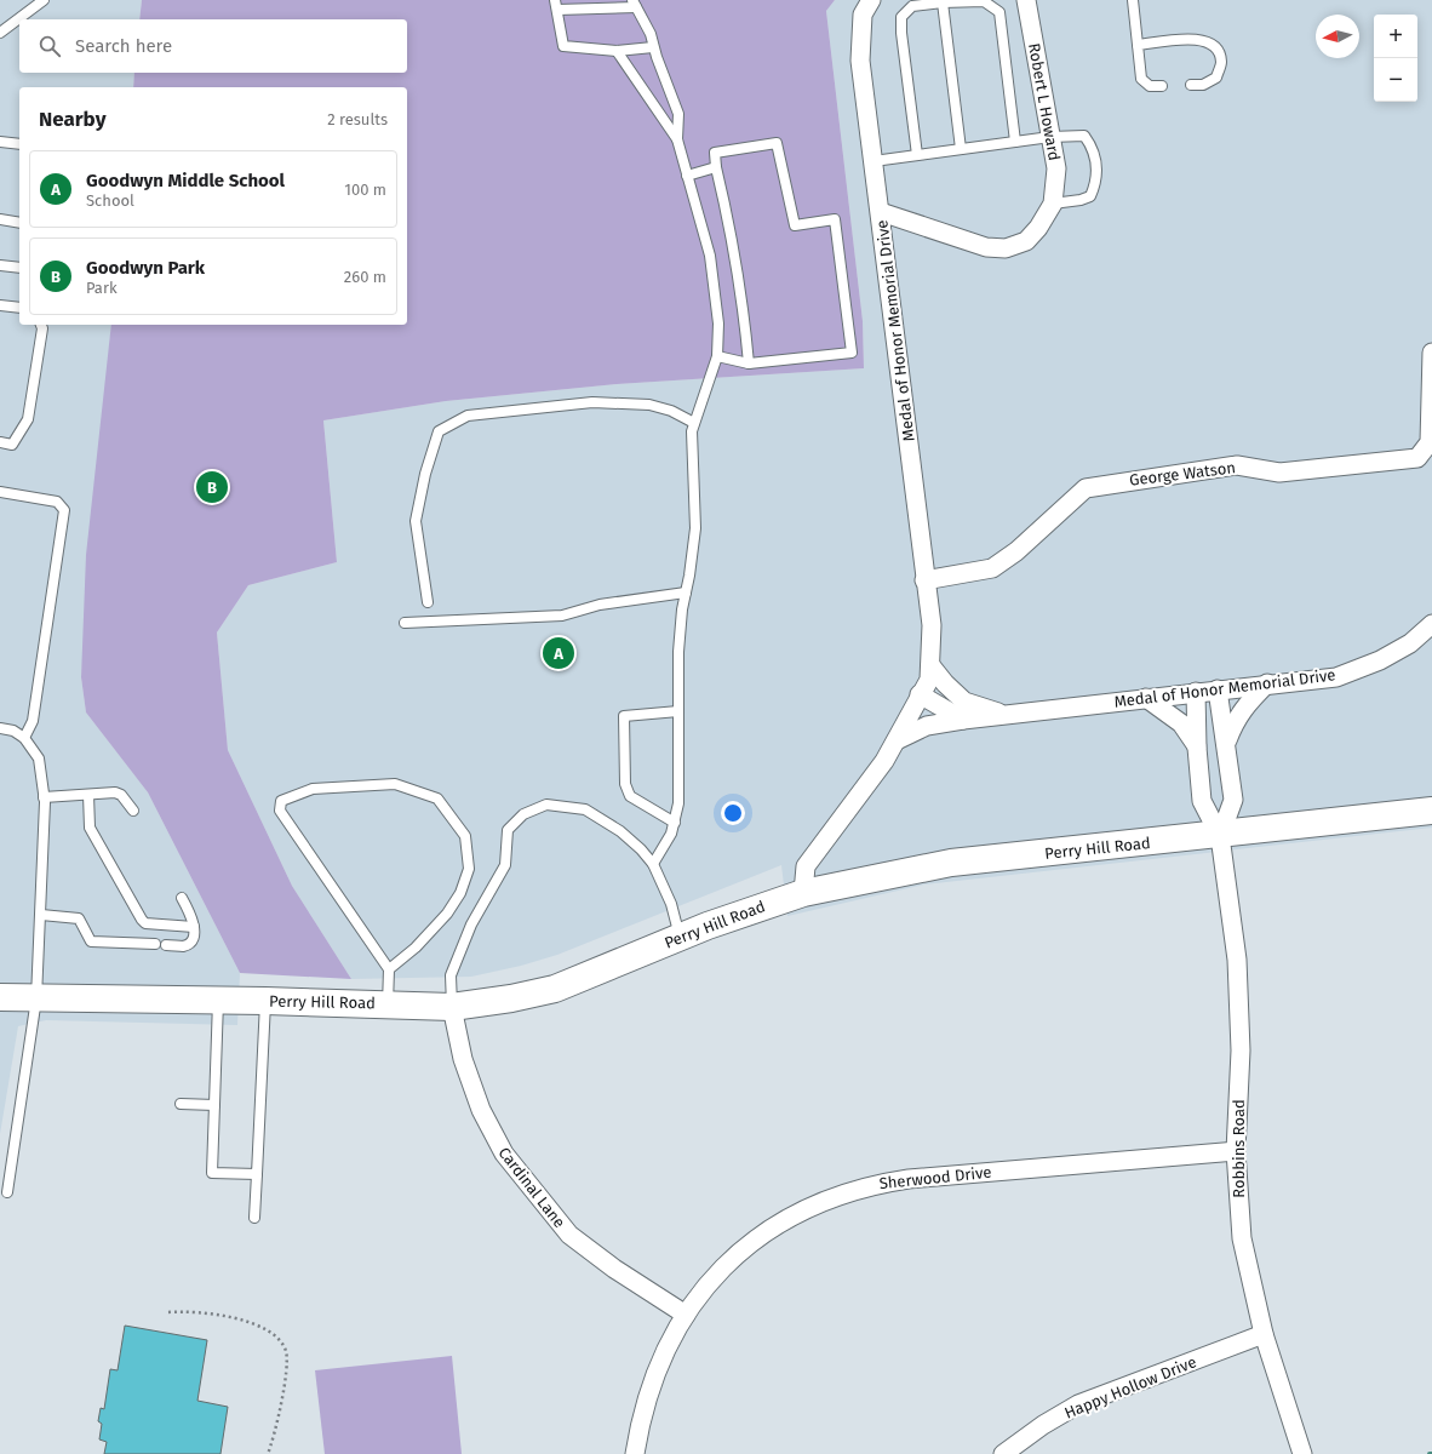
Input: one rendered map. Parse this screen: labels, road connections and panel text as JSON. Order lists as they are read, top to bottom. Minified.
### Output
{"streets":{"main road":["Perry Hill Road"],"street":["Robert L Howard","Medal of Honor Memorial Drive","George Watson","Robbins Road","Sherwood Drive","Cardinal Lane","Happy Hollow Drive"]},"crossings":[["Medal of Honor Memorial Drive","George Watson"],["Medal of Honor Memorial Drive","Perry Hill Road"],["Perry Hill Road","Robbins Road"],["Perry Hill Road","Cardinal Lane"],["Robbins Road","Sherwood Drive"],["Robbins Road","Happy Hollow Drive"],["Sherwood Drive","Cardinal Lane"]],"north":"left","page":{"map_buttons":["+","−"],"search":"Search here","heading":["Nearby","2 results"],"list":[{"mark":"A","name":"Goodwyn Middle School","note":"School","value":"100 m"},{"mark":"B","name":"Goodwyn Park","note":"Park","value":"260 m"}],"pins":["B","A"]}}
